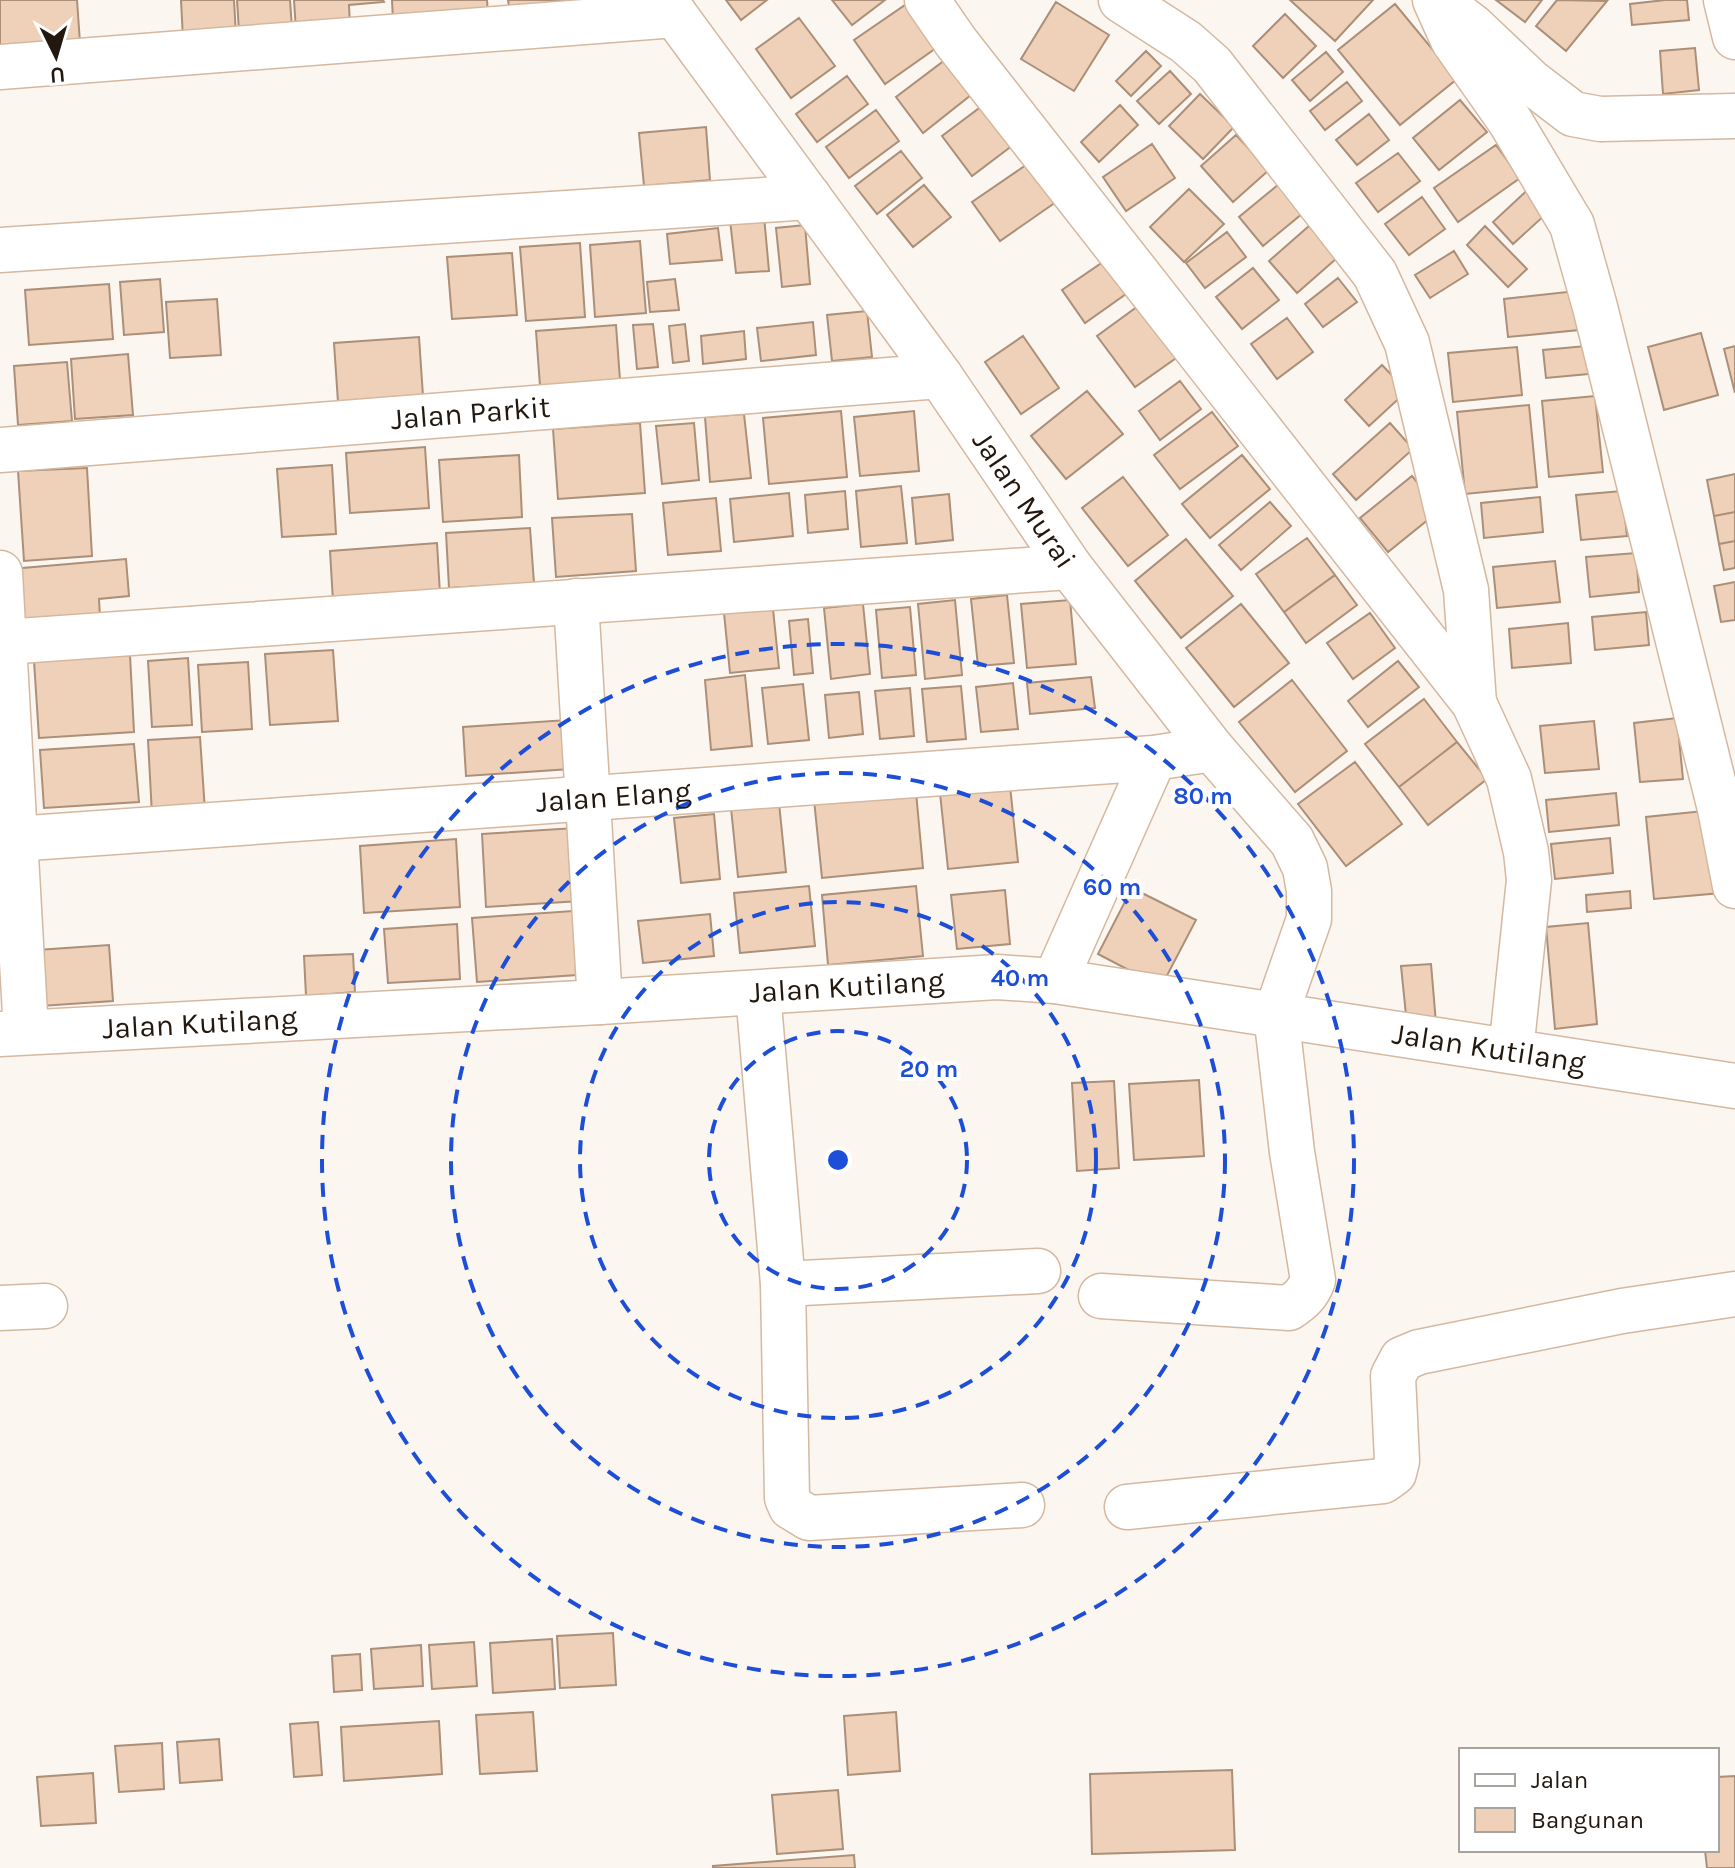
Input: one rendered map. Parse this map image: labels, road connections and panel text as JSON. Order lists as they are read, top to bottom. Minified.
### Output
{"streets":{"street":["Jalan Parkit","Jalan Murai","Jalan Elang","Jalan Kutilang"]},"crossings":[["Jalan Parkit","Jalan Murai"],["Jalan Murai","Jalan Elang"],["Jalan Murai","Jalan Kutilang"]],"legend":["Jalan","Bangunan"],"north":"bottom","rings":["80 m","60 m","40 m","20 m"]}
